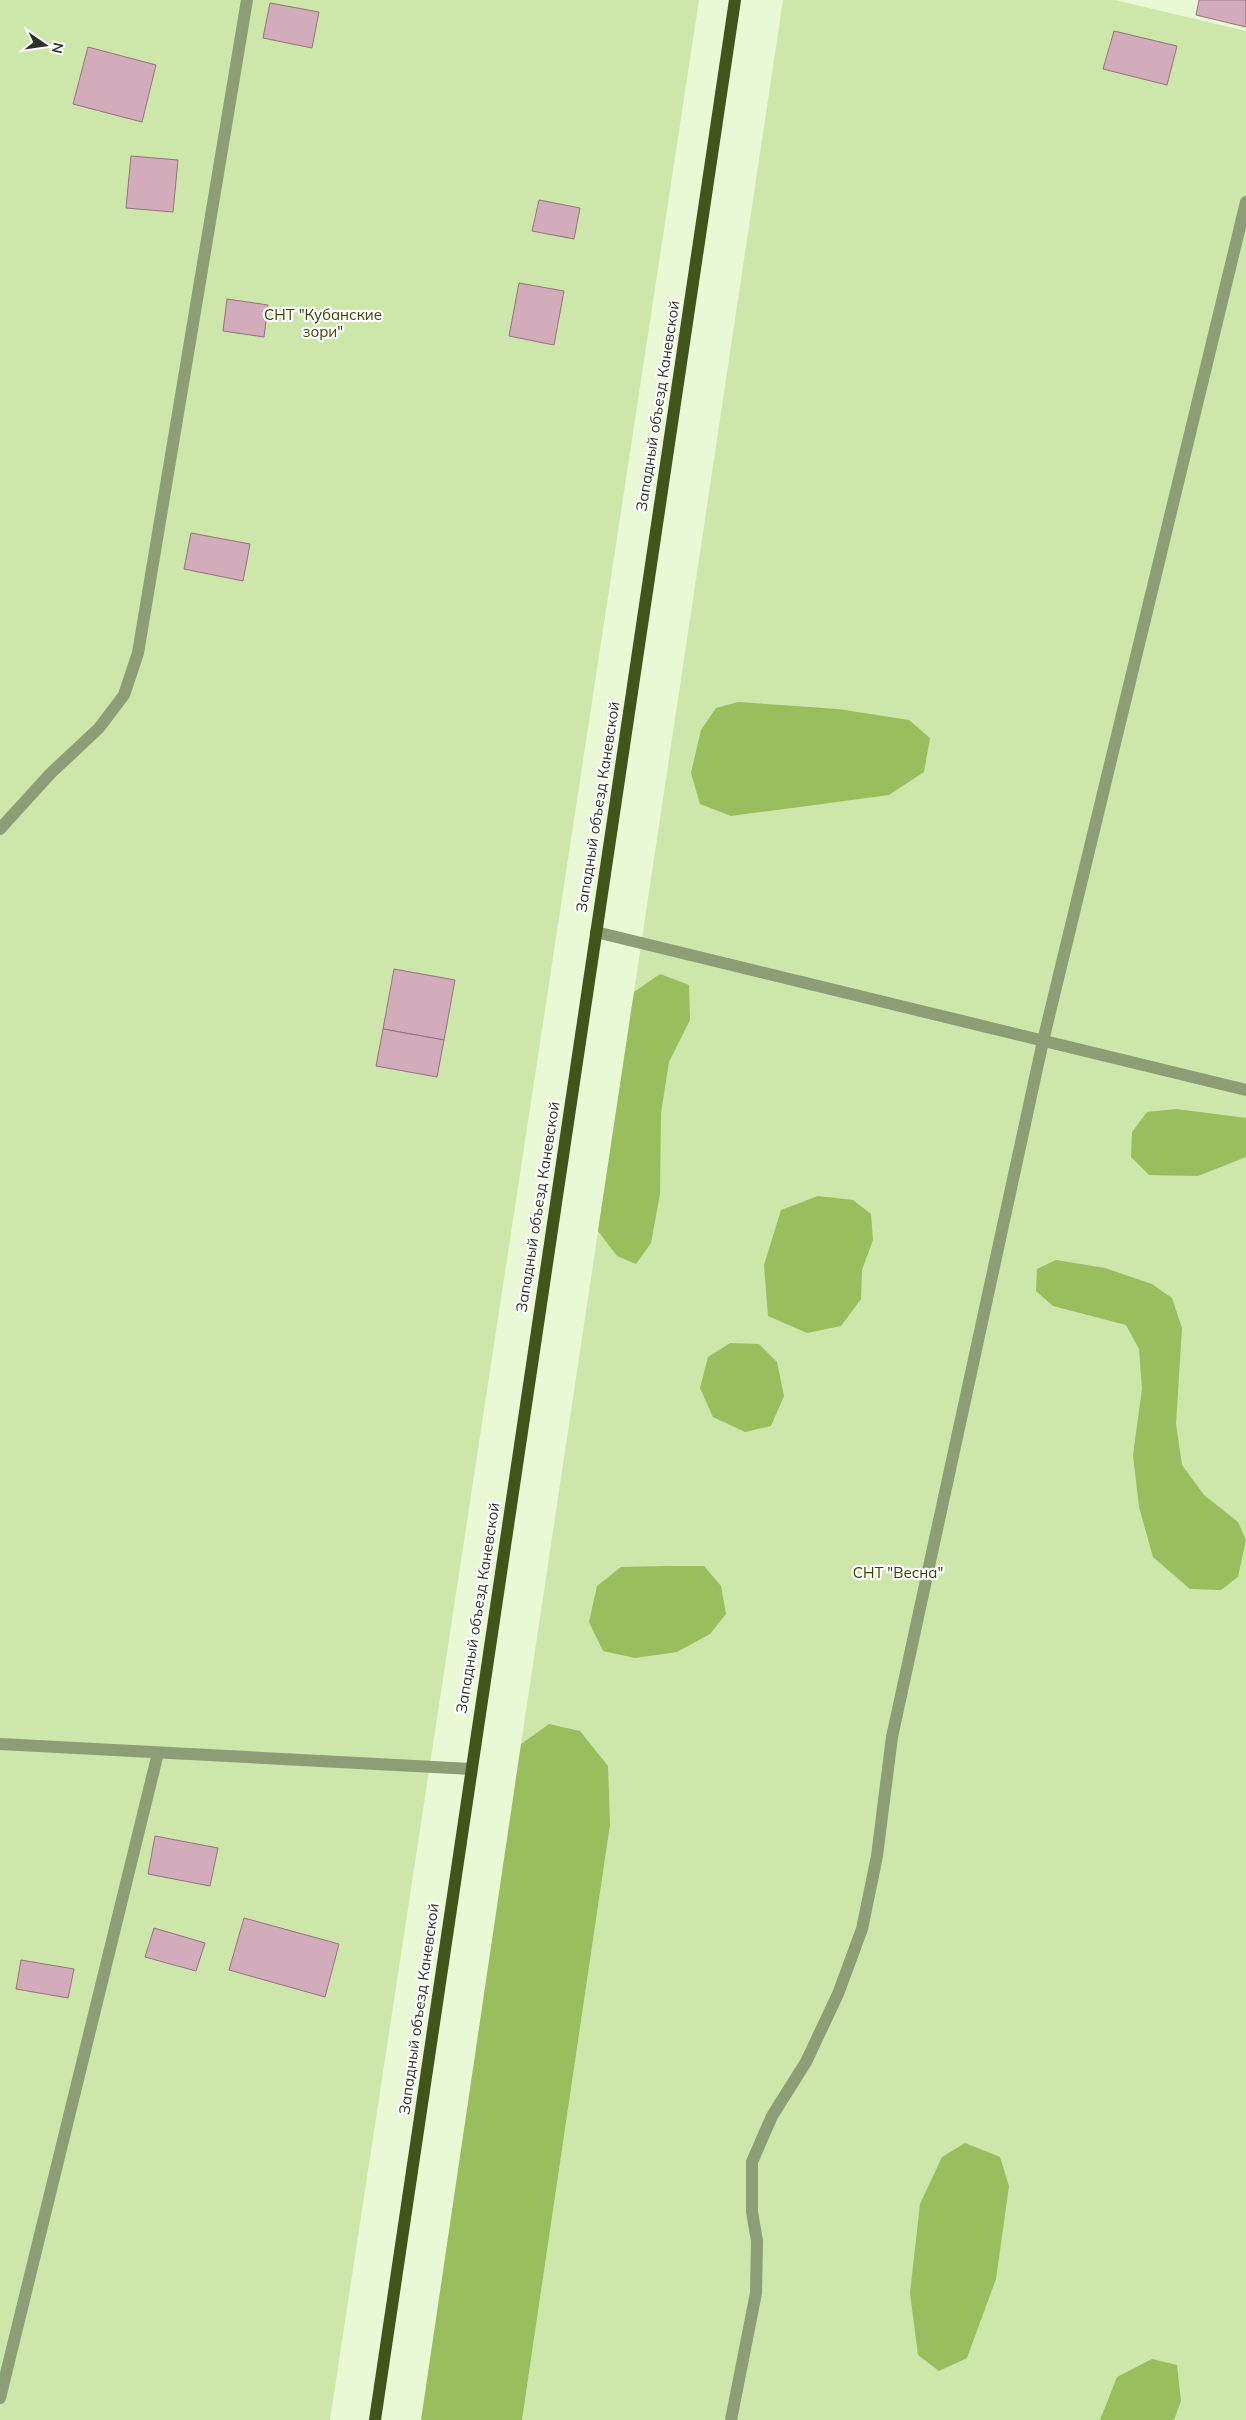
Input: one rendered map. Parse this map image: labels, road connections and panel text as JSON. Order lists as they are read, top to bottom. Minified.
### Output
{"streets":{"main road":["Западный объезд Каневской"]},"parks":["СНТ \"Кубанские зори\"","СНТ \"Весна\""],"north":"right"}
